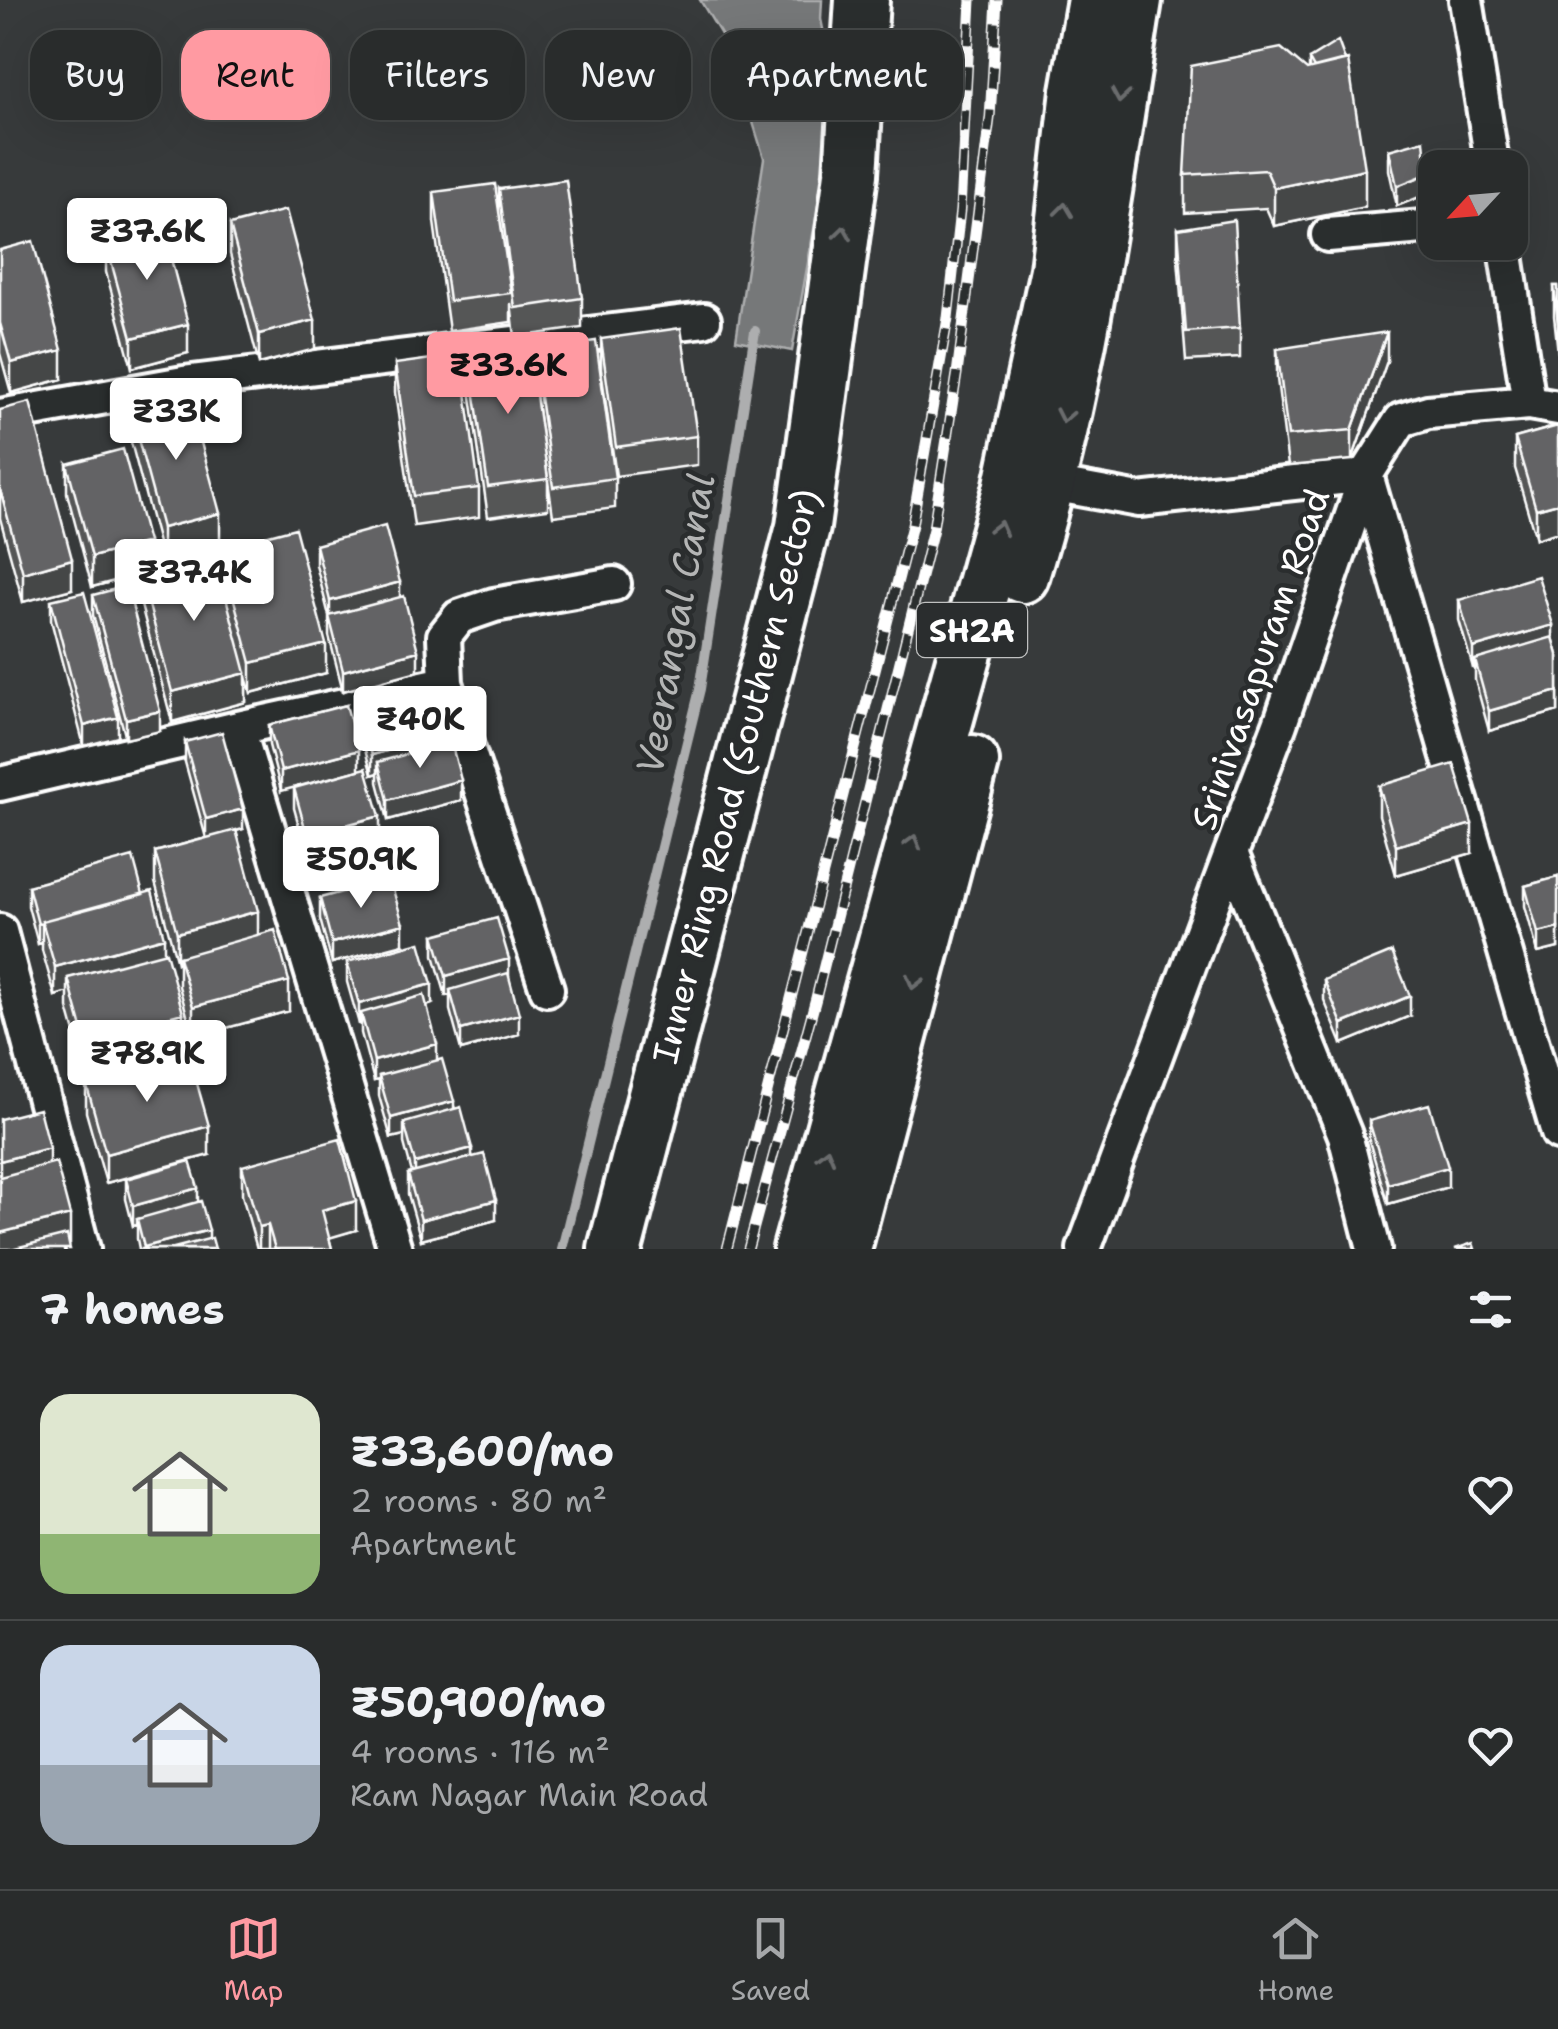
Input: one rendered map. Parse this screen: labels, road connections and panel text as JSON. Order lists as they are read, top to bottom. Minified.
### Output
{"streets":{"main road":["SH2A","Inner Ring Road (Southern Sector)"],"street":["Srinivasapuram Road"]},"water":["Veerangal Canal"],"north":"bottom left","page":{"chip":["Buy","Rent","Filters","New","Apartment"],"price":["₹37.6K","₹33.6K","₹33K","₹37.4K","₹40K","₹50.9K","₹78.9K"],"heading":"7 homes","list":[{"name":"₹33,600/mo","note":"2 rooms · 80 m² · Apartment"},{"name":"₹50,900/mo","note":"4 rooms · 116 m² · Ram Nagar Main Road"}],"tabs":["Map","Saved","Home"]}}
